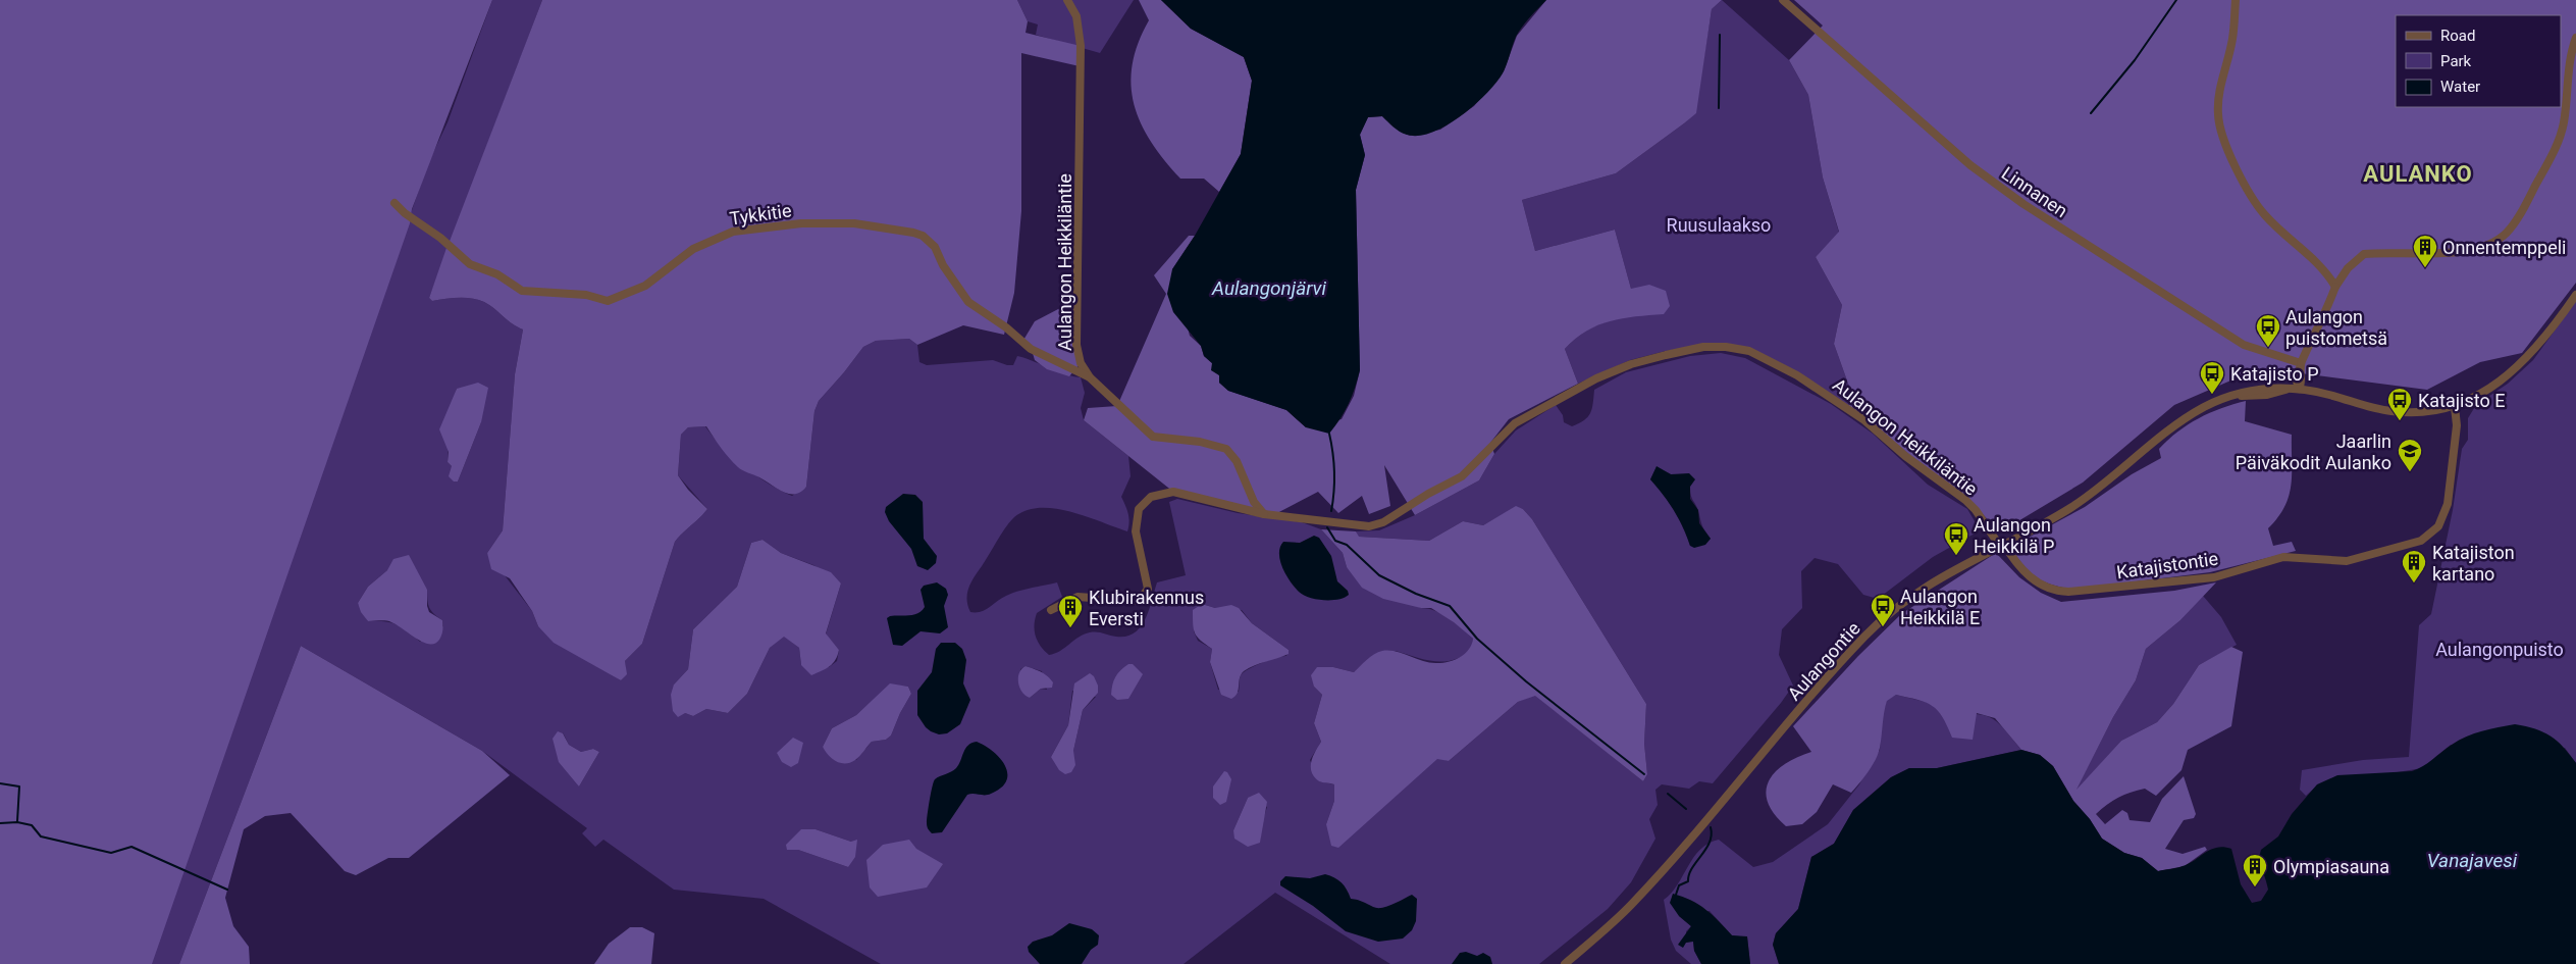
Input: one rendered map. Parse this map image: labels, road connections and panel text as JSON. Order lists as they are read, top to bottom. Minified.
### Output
{"streets":{"street":["Linnanen","Tykkitie","Aulangon Heikkiläntie","Katajistontie","Aulangontie"]},"crossings":[["Tykkitie","Aulangon Heikkiläntie"],["Aulangon Heikkiläntie","Katajistontie"],["Aulangon Heikkiläntie","Aulangontie"],["Katajistontie","Aulangontie"]],"districts":["AULANKO"],"water":["Aulangonjärvi","Vanajavesi"],"parks":["Ruusulaakso","Aulangonpuisto"],"places":{"building":["Onnentemppeli","Katajiston kartano","Klubirakennus Eversti","Olympiasauna"],"bus stop":["Aulangon puistometsä","Katajisto P","Katajisto E","Aulangon Heikkilä P","Aulangon Heikkilä E"],"school or university":["Jaarlin Päiväkodit Aulanko"]},"legend":["Road","Park","Water"]}
